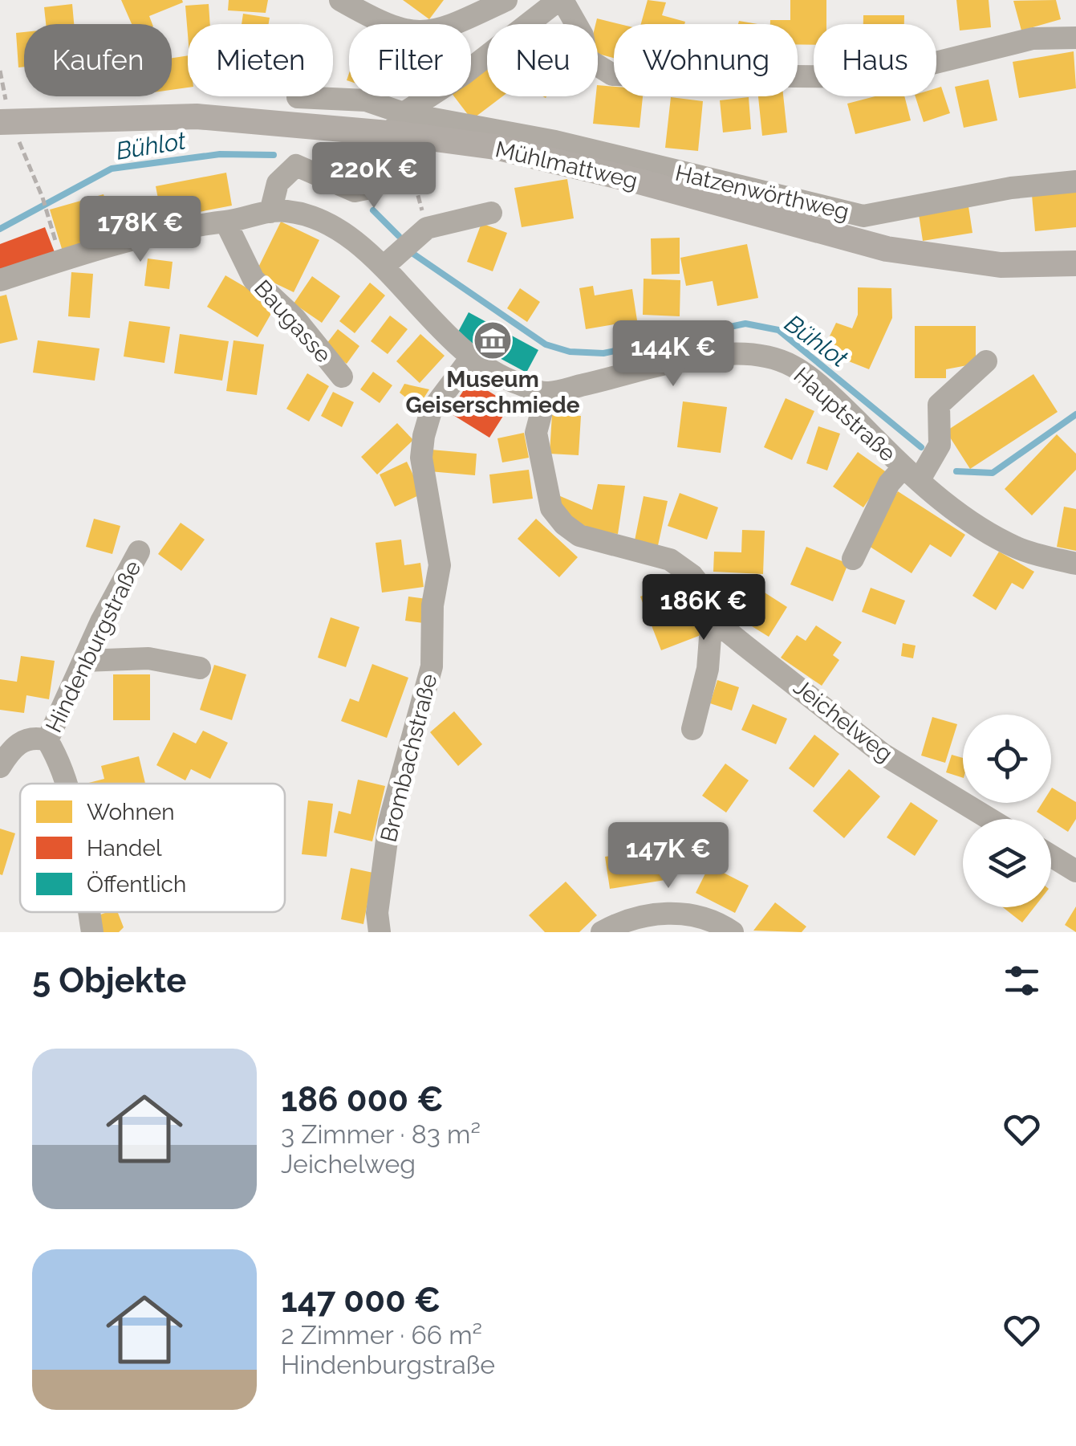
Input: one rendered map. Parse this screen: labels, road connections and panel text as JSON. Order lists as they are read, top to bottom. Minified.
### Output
{"streets":{"main road":["Mühlmattweg"],"street":["Hatzenwörthweg","Baugasse","Hauptstraße","Hindenburgstraße","Jeichelweg","Brombachstraße"]},"crossings":[["Mühlmattweg","Hatzenwörthweg"],["Hauptstraße","Jeichelweg"]],"water":["Bühlot"],"places":{"museum":["Museum Geiserschmiede"]},"legend":["Wohnen","Handel","Öffentlich"],"page":{"chip":["Kaufen","Mieten","Filter","Neu","Wohnung","Haus"],"price":["220K €","178K €","144K €","186K €","147K €"],"heading":"5 Objekte","list":[{"name":"186 000 €","note":"3 Zimmer · 83 m² · Jeichelweg"},{"name":"147 000 €","note":"2 Zimmer · 66 m² · Hindenburgstraße"}]}}
